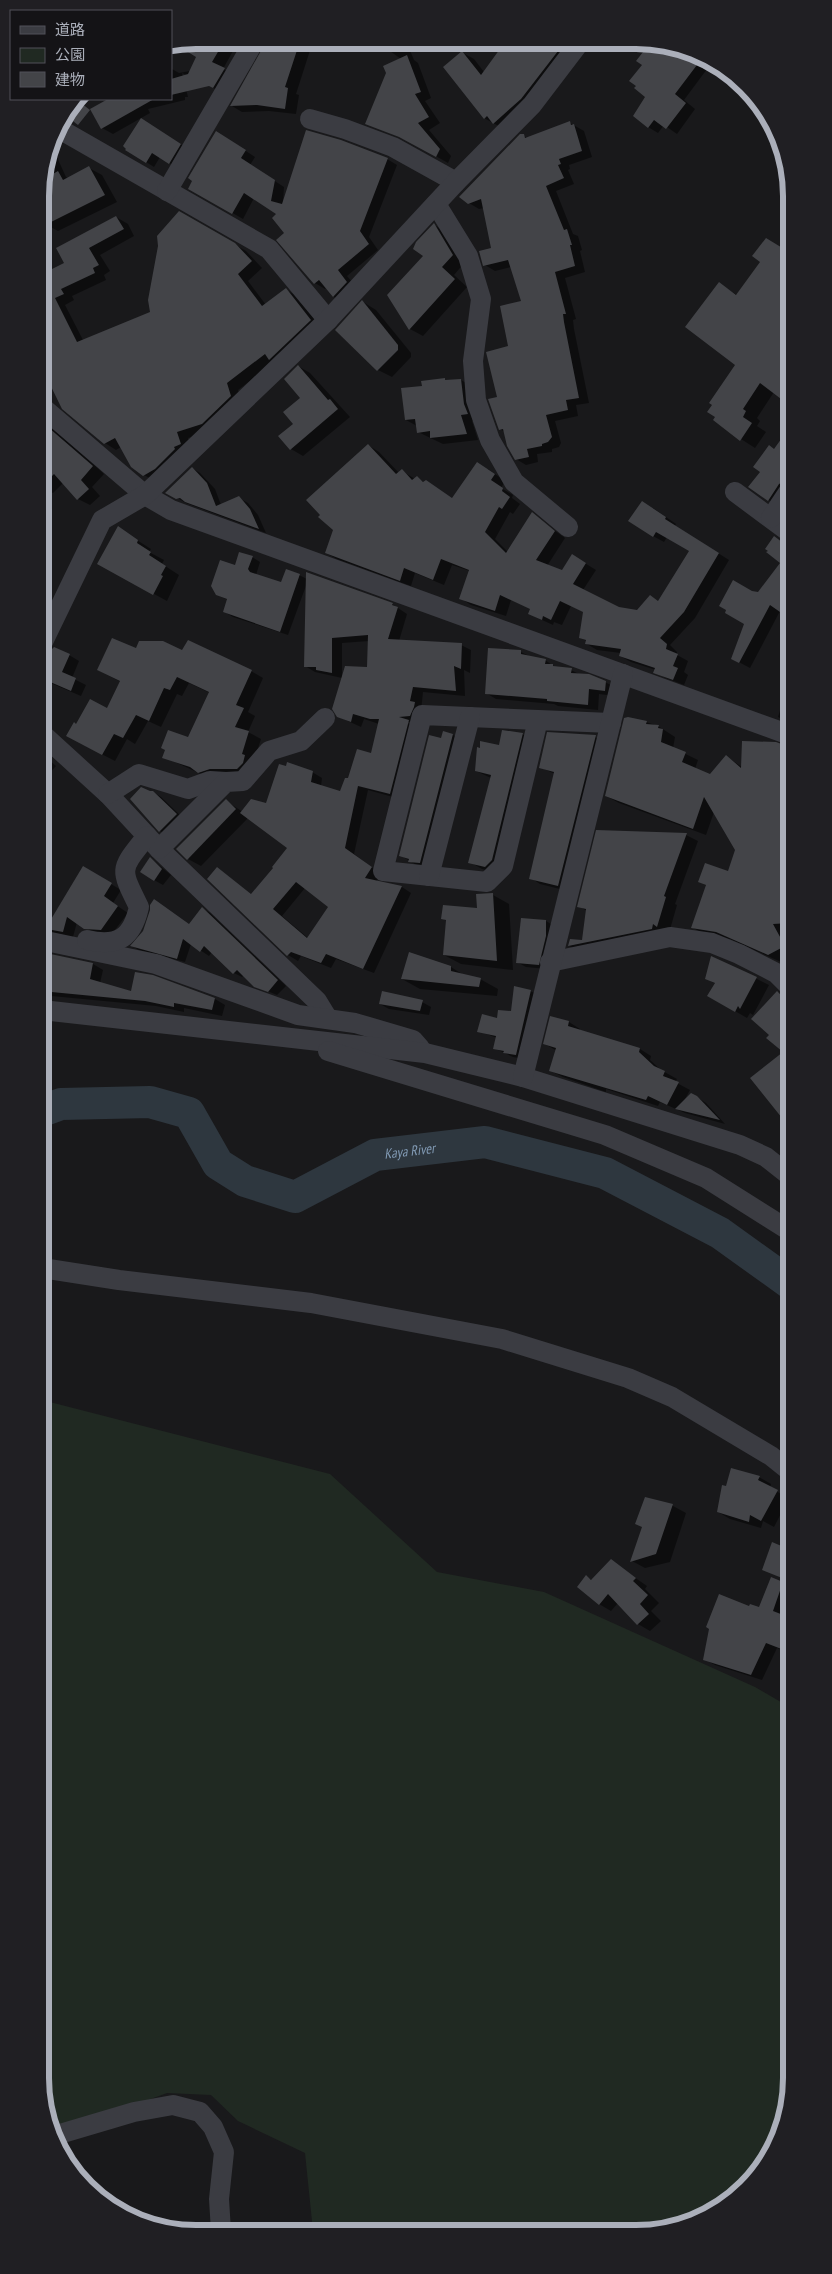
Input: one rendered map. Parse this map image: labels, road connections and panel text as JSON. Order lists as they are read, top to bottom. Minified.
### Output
{"water":["Kaya River"],"legend":["道路","公園","建物"]}
